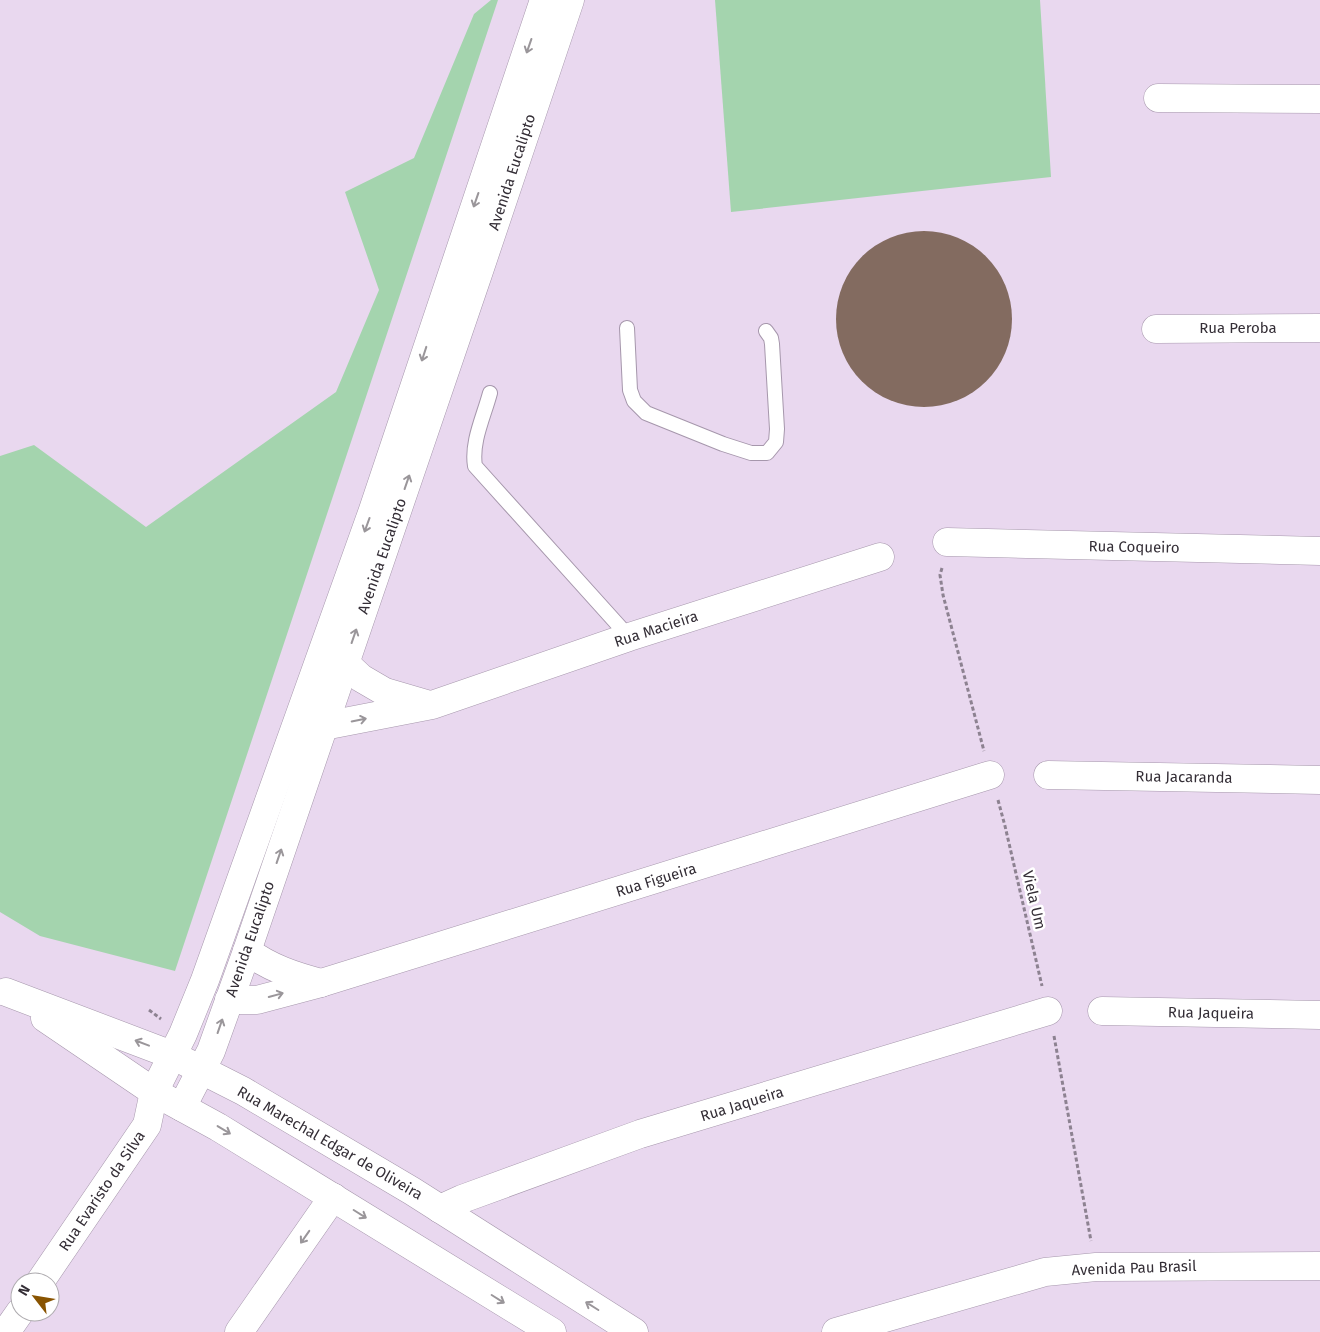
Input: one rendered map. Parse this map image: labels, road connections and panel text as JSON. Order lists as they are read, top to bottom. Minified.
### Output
{"streets":{"main road":["Avenida Eucalipto","Rua Peroba","Rua Coqueiro","Rua Macieira","Rua Jacaranda","Rua Figueira","Rua Jaqueira","Rua Marechal Edgar de Oliveira","Rua Evaristo da Silva","Avenida Pau Brasil"],"path":["Viela Um"]},"crossings":[["Avenida Eucalipto","Rua Macieira"],["Avenida Eucalipto","Rua Figueira"],["Avenida Eucalipto","Rua Marechal Edgar de Oliveira"],["Avenida Eucalipto","Rua Evaristo da Silva"],["Rua Coqueiro","Viela Um"],["Rua Figueira","Viela Um"],["Viela Um","Rua Jaqueira"],["Viela Um","Avenida Pau Brasil"],["Rua Jaqueira","Rua Marechal Edgar de Oliveira"],["Rua Marechal Edgar de Oliveira","Rua Evaristo da Silva"]],"north":"top left"}
